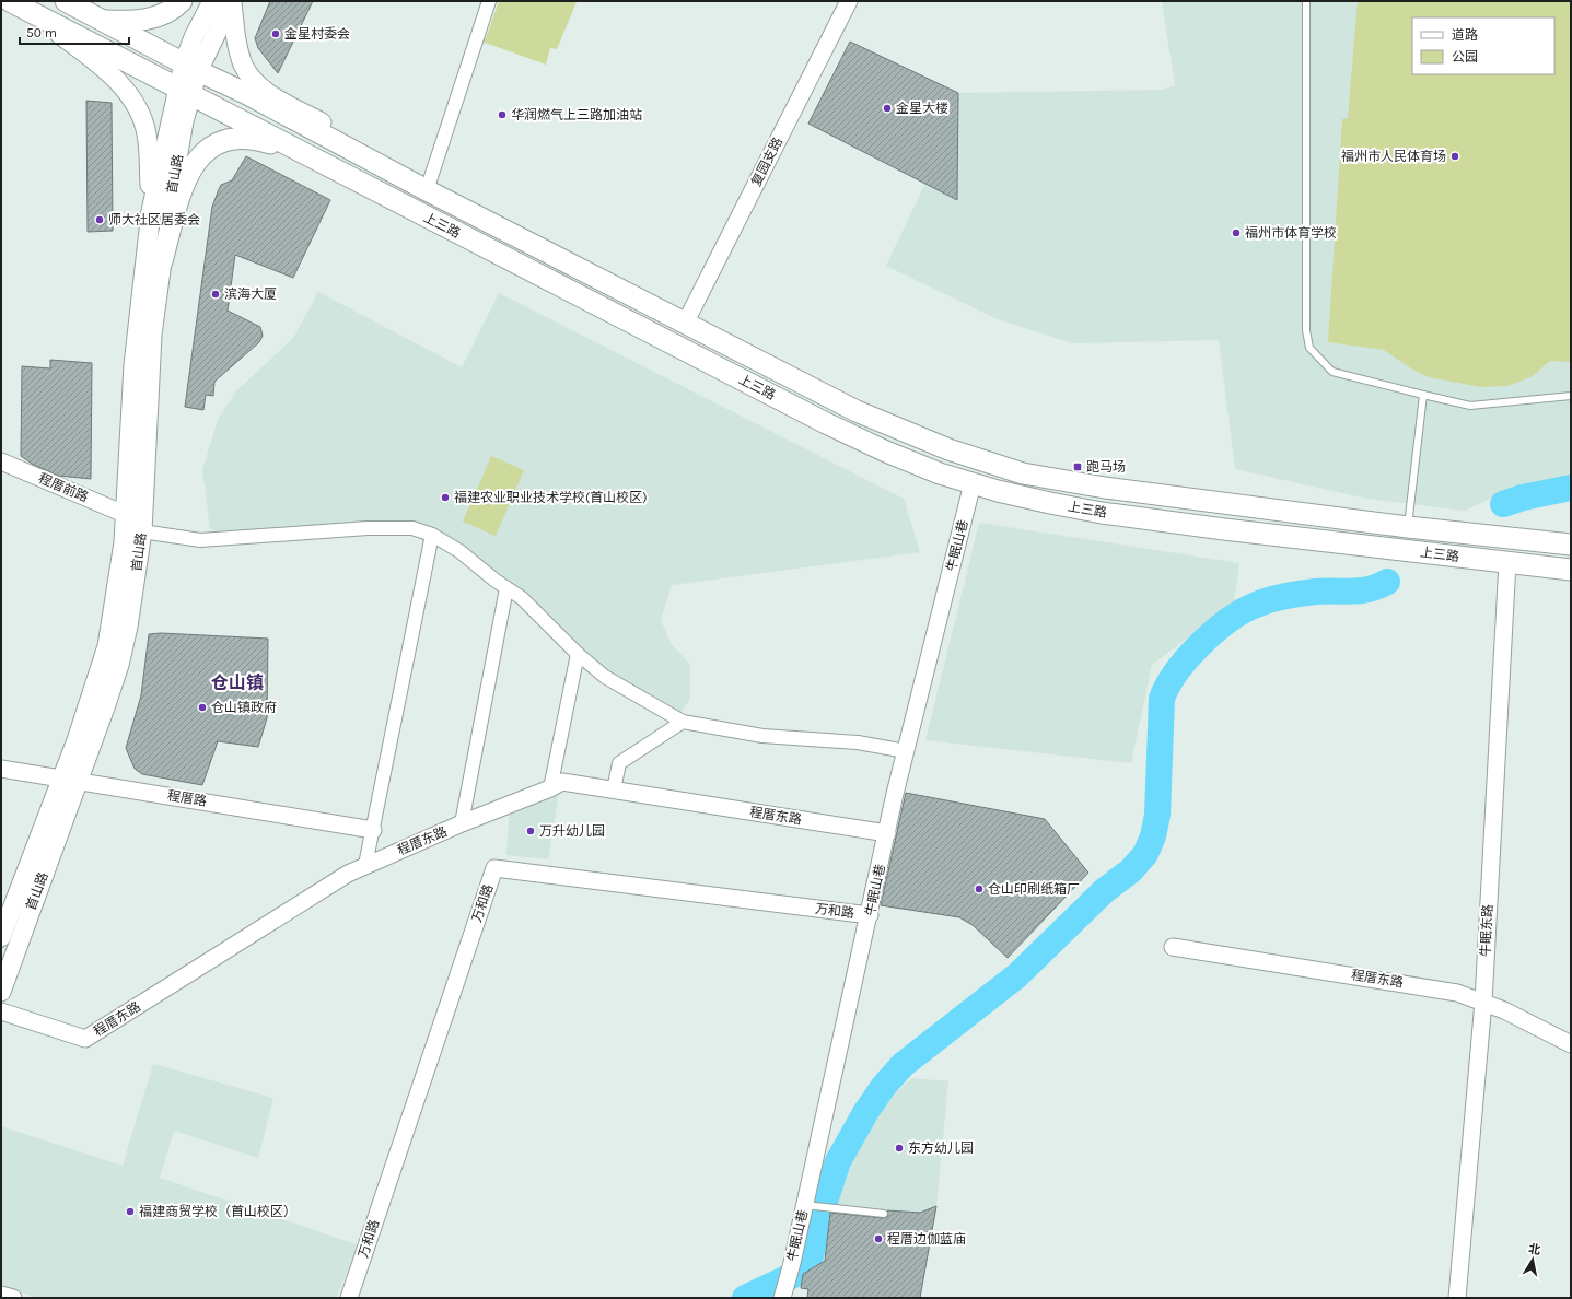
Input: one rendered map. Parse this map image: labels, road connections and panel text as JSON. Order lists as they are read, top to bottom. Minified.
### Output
{"streets":{"main road":["首山路","上三路"],"street":["复园支路","程厝前路","牛眠山巷","程厝路","程厝东路","万和路","牛眠东路"]},"crossings":[["复园支路","上三路"],["首山路","上三路"],["首山路","程厝前路"],["首山路","程厝路"],["上三路","牛眠山巷"],["上三路","牛眠东路"],["牛眠山巷","程厝东路"],["牛眠山巷","万和路"],["程厝东路","牛眠东路"]],"districts":["仓山镇"],"places":{"other":["金星村委会","金星大楼","华润燃气上三路加油站","福州市人民体育场","师大社区居委会","福州市体育学校","滨海大厦","福建农业职业技术学校(首山校区)","仓山镇政府","万升幼儿园","仓山印刷纸箱厂","东方幼儿园","福建商贸学校（首山校区）","程厝边伽蓝庙"],"transit":["跑马场"]},"legend":["道路","公园"],"scale_bar":"50 m","north":"top"}
